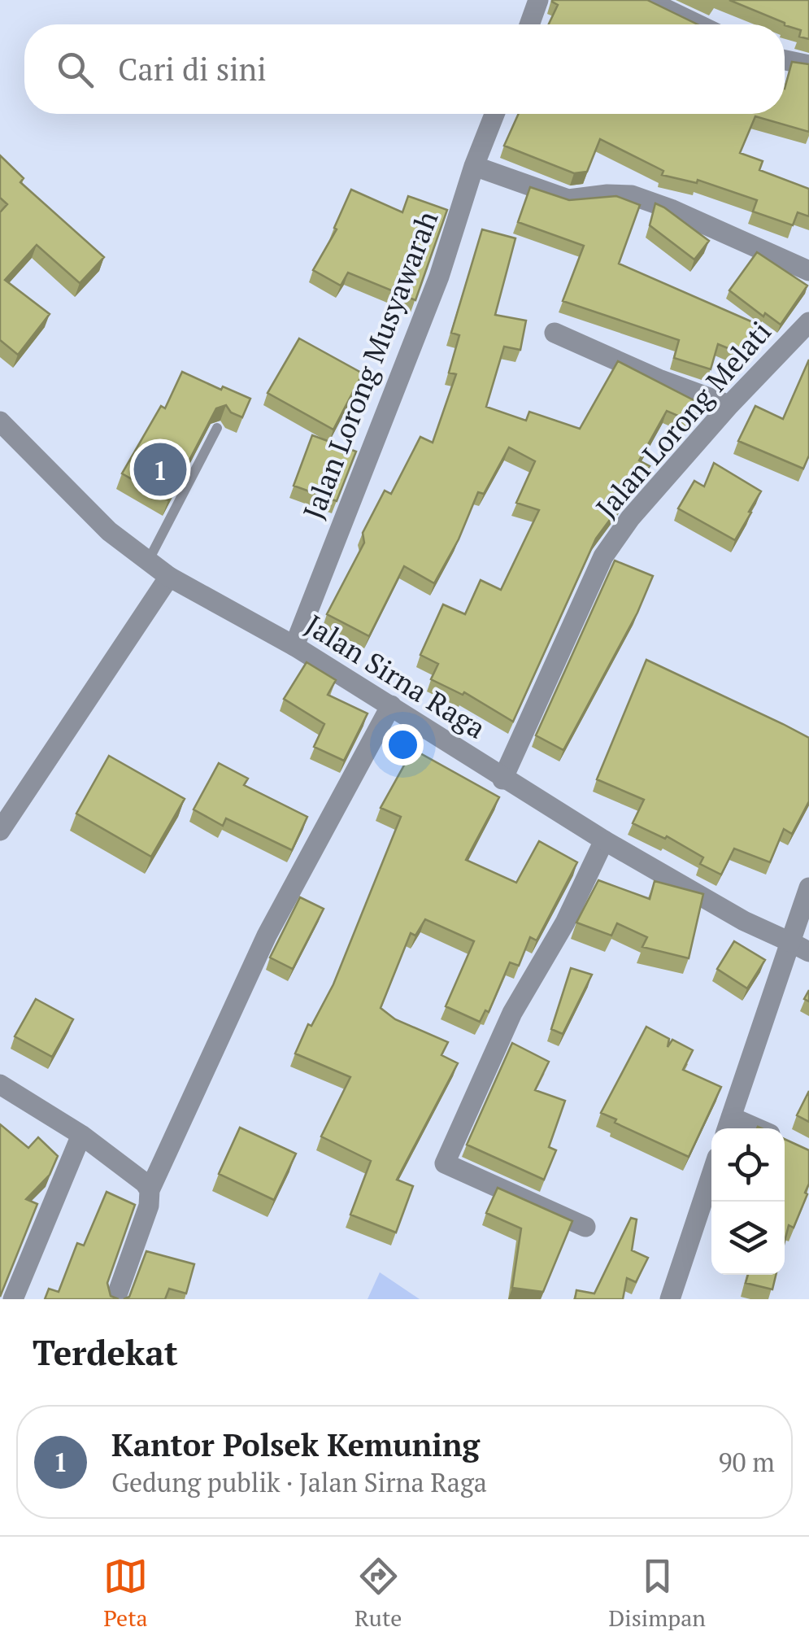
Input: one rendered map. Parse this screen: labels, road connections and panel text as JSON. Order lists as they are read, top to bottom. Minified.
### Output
{"streets":{"street":["Jalan Lorong Musyawarah","Jalan Lorong Melati","Jalan Sirna Raga"]},"crossings":[["Jalan Lorong Musyawarah","Jalan Sirna Raga"],["Jalan Lorong Melati","Jalan Sirna Raga"]],"page":{"search":"Cari di sini","pins":"1","heading":"Terdekat","list":[{"mark":"1","name":"Kantor Polsek Kemuning","note":"Gedung publik · Jalan Sirna Raga","value":"90 m"}],"nav":["Peta","Rute","Disimpan"]}}
